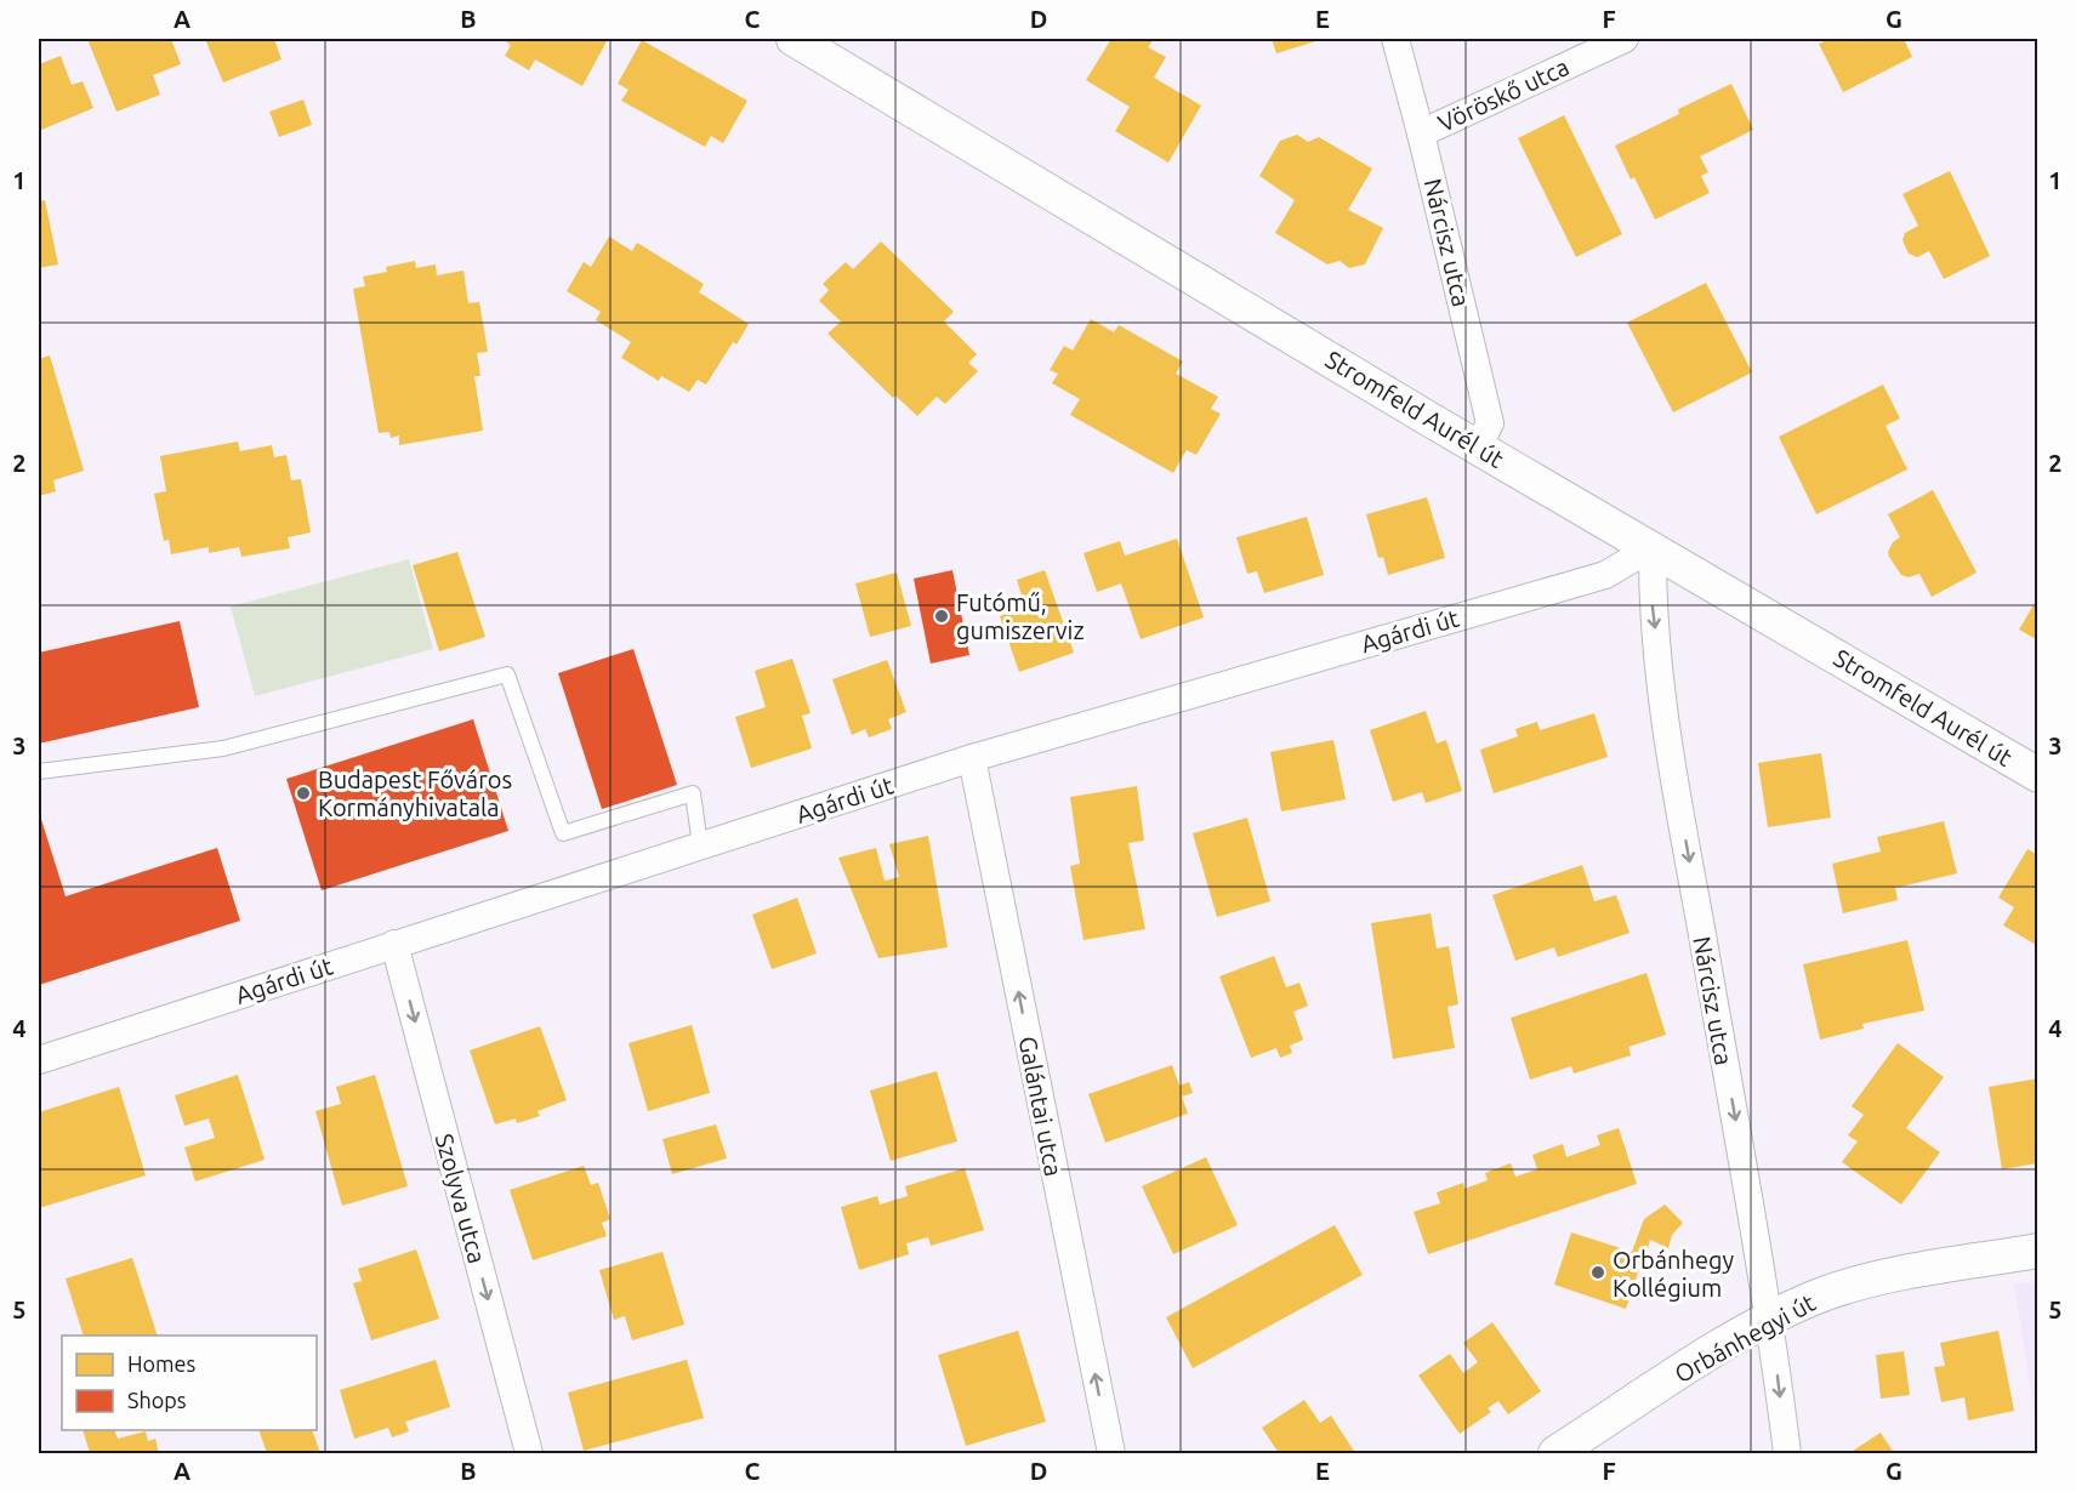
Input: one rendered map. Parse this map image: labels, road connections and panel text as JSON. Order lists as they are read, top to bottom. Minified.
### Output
{"streets":{"street":["Vöröskő utca","Nárcisz utca","Stromfeld Aurél út","Agárdi út","Galántai utca","Szolyva utca","Orbánhegyi út"]},"crossings":[["Vöröskő utca","Nárcisz utca"],["Nárcisz utca","Stromfeld Aurél út"],["Nárcisz utca","Agárdi út"],["Nárcisz utca","Orbánhegyi út"],["Stromfeld Aurél út","Agárdi út"],["Agárdi út","Galántai utca"],["Agárdi út","Szolyva utca"]],"one_way":["Nárcisz utca","Galántai utca","Szolyva utca"],"places":["Futómű, gumiszerviz","Budapest Főváros Kormányhivatala","Orbánhegy Kollégium"],"legend":["Homes","Shops"],"grid":{"columns":["A","B","C","D","E","F","G"],"rows":["1","2","3","4","5"]}}
